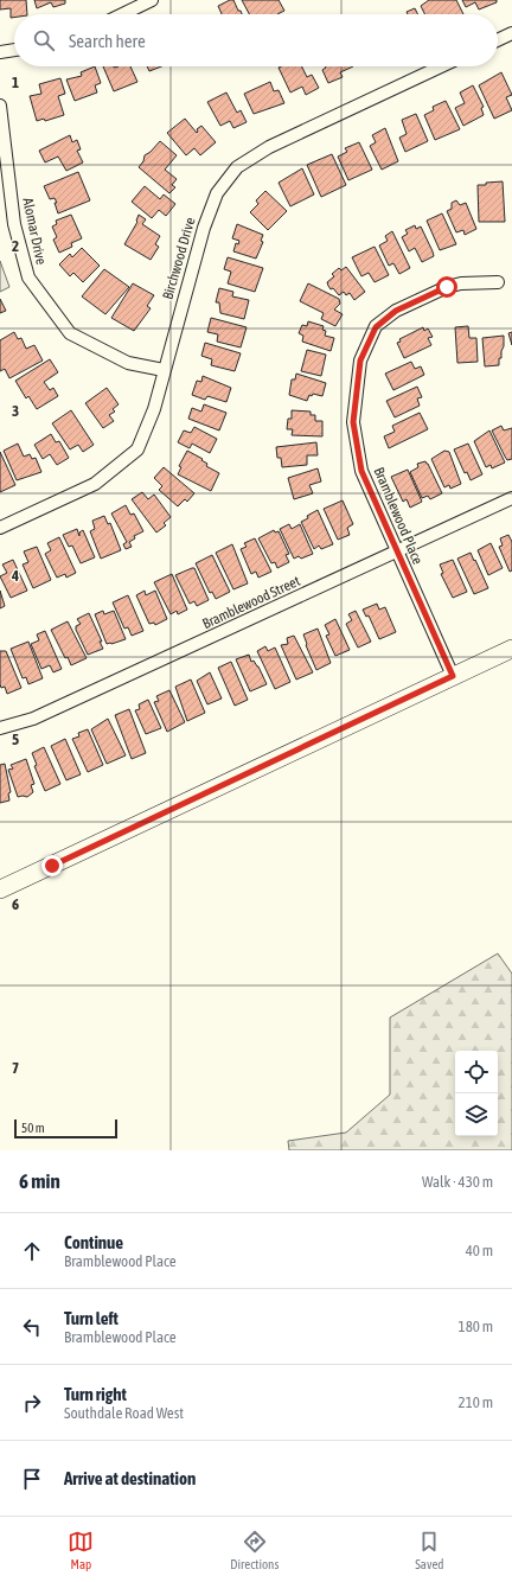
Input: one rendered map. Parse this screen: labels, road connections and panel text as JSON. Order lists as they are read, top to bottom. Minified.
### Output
{"streets":{"street":["Alomar Drive","Birchwood Drive","Bramblewood Place","Bramblewood Street"]},"crossings":[["Alomar Drive","Birchwood Drive"],["Bramblewood Place","Bramblewood Street"]],"scale_bar":"50 m","page":{"search":"Search here","scale":"50 m","heading":["6 min","Walk · 430 m"],"list":[["Continue","Bramblewood Place","40 m"],["Turn left","Bramblewood Place","180 m"],["Turn right","Southdale Road West","210 m"],"Arrive at destination"],"nav":["Map","Directions","Saved"]},"grid":{"rows":["1","2","3","4","5","6","7"]}}
